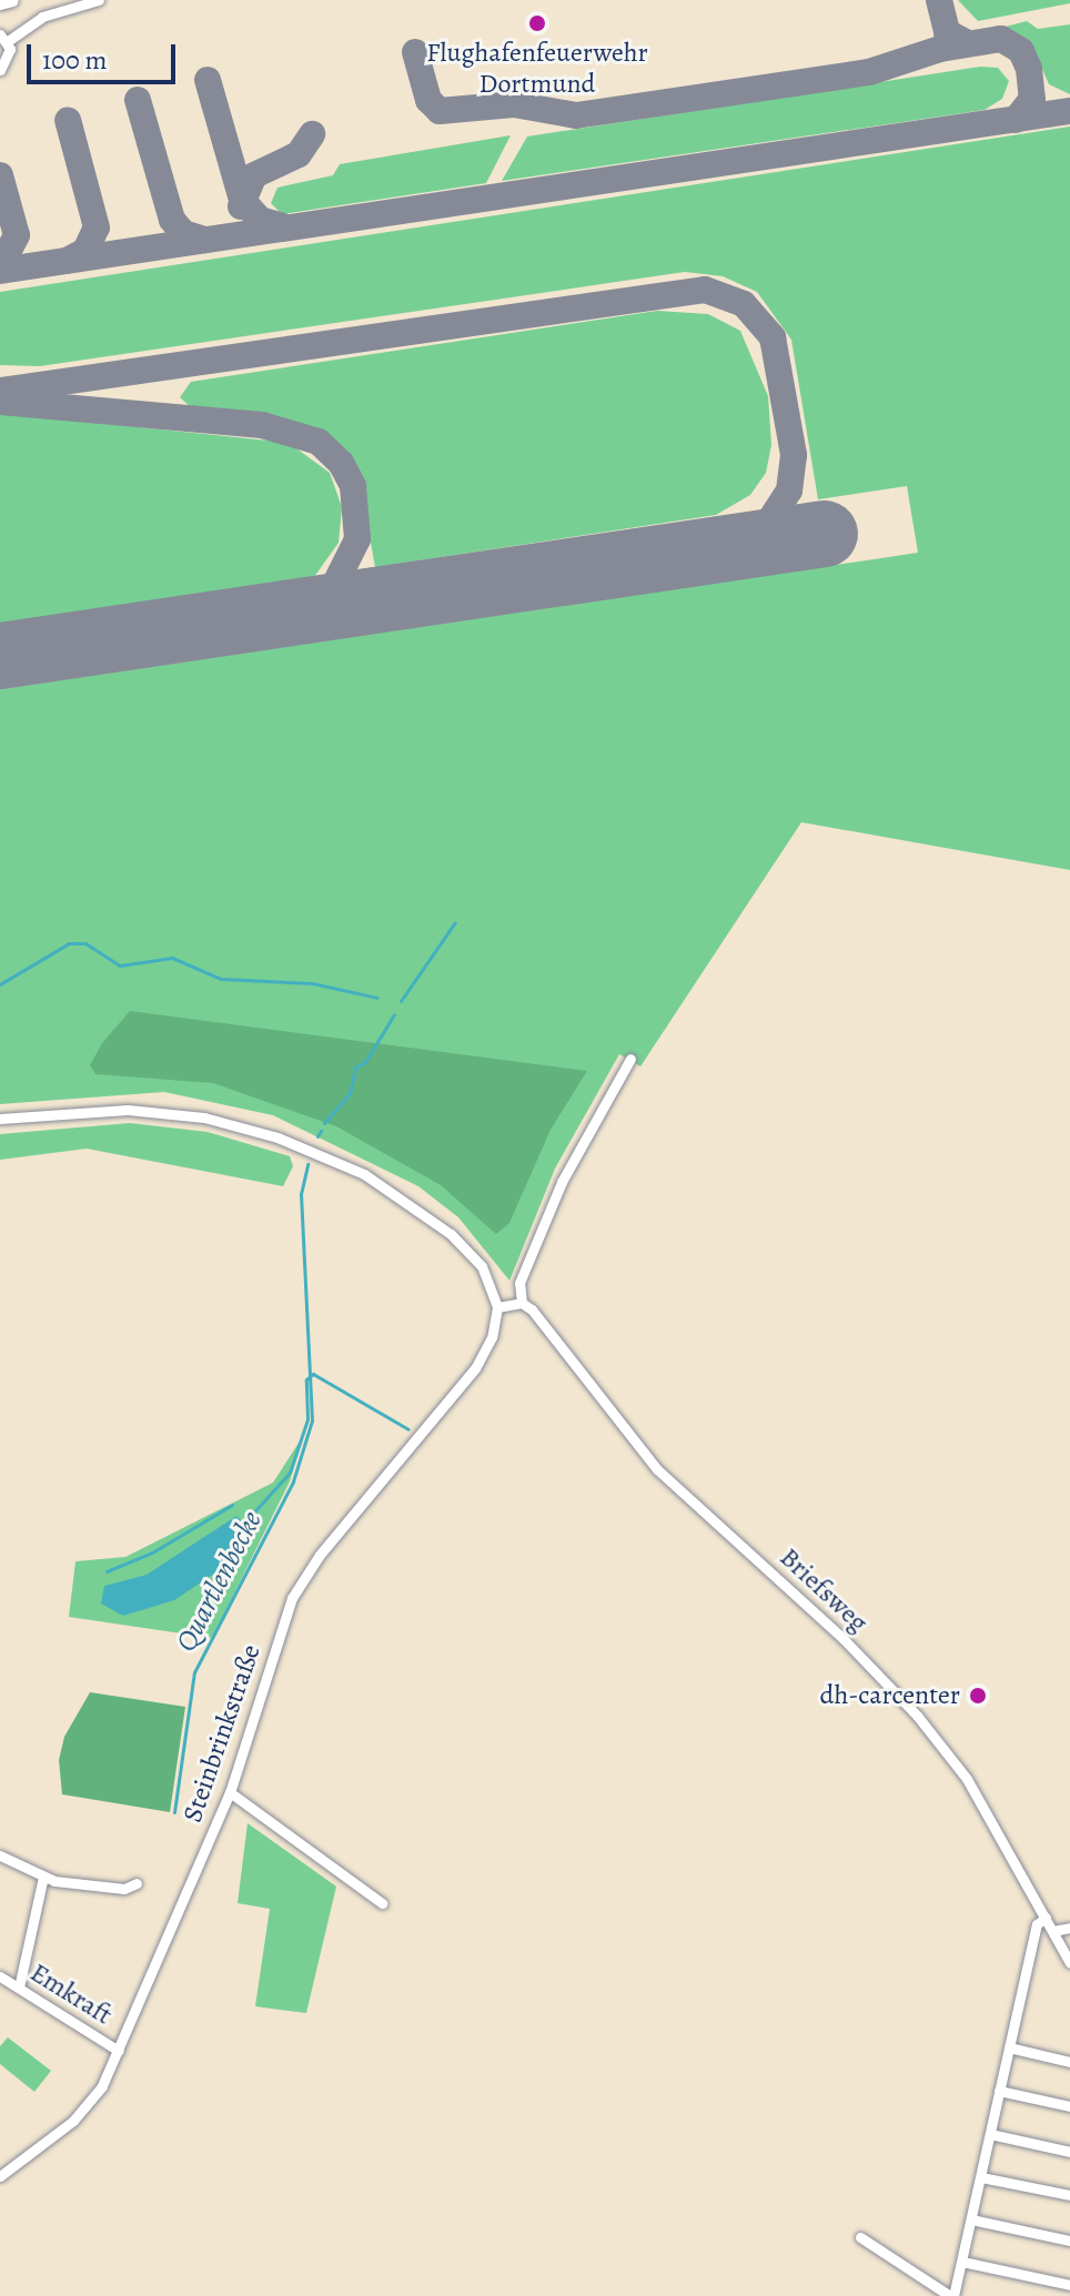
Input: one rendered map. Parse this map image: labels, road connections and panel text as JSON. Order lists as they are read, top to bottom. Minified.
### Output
{"streets":{"street":["Briefsweg","Steinbrinkstraße","Emkraft"]},"crossings":[["Steinbrinkstraße","Emkraft"]],"water":["Quartlenbecke"],"places":["Flughafenfeuerwehr Dortmund","dh-carcenter"],"scale_bar":"100 m"}
